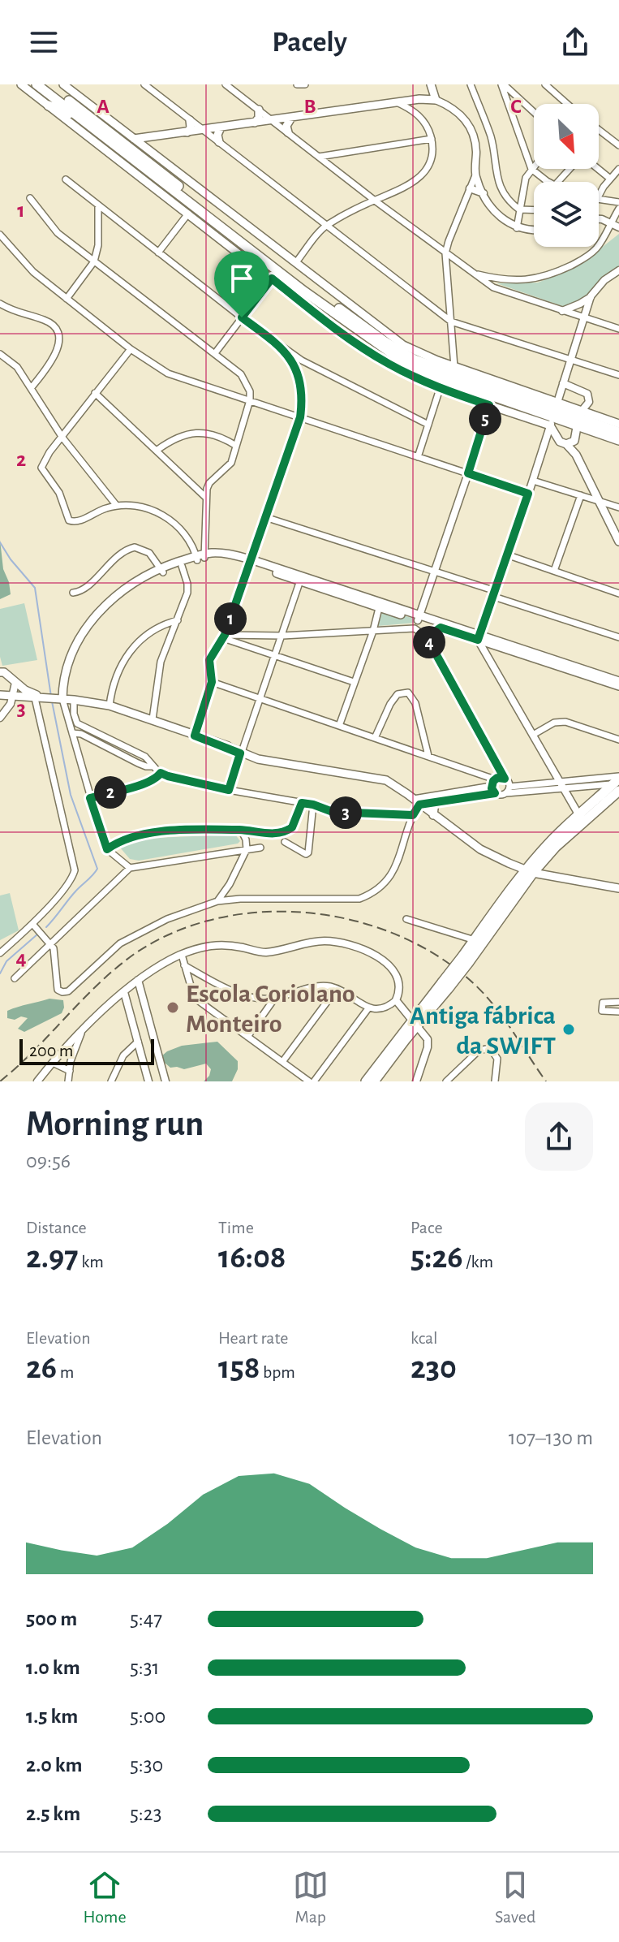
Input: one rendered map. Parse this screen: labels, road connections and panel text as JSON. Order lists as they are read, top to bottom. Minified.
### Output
{"places":["Escola Coriolano Monteiro","Antiga fábrica da SWIFT"],"scale_bar":"200 m","north":"bottom right","page":{"header":"Pacely","pins":["5","1","4","2","3"],"scale":"200 m","heading":["Morning run","09:56"],"stats":[["Distance","2.97 km"],["Time","16:08"],["Pace","5:26 /km"],["Elevation","26 m"],["Heart rate","158 bpm"],["kcal","230"]],"chart":["Elevation","107–130 m"],"list":[{"name":"500 m","note":"5:47"},{"name":"1.0 km","note":"5:31"},{"name":"1.5 km","note":"5:00"},{"name":"2.0 km","note":"5:30"},{"name":"2.5 km","note":"5:23"}],"tabs":["Home","Map","Saved"]},"grid":{"columns":["A","B","C"],"rows":["1","2","3","4"]}}
